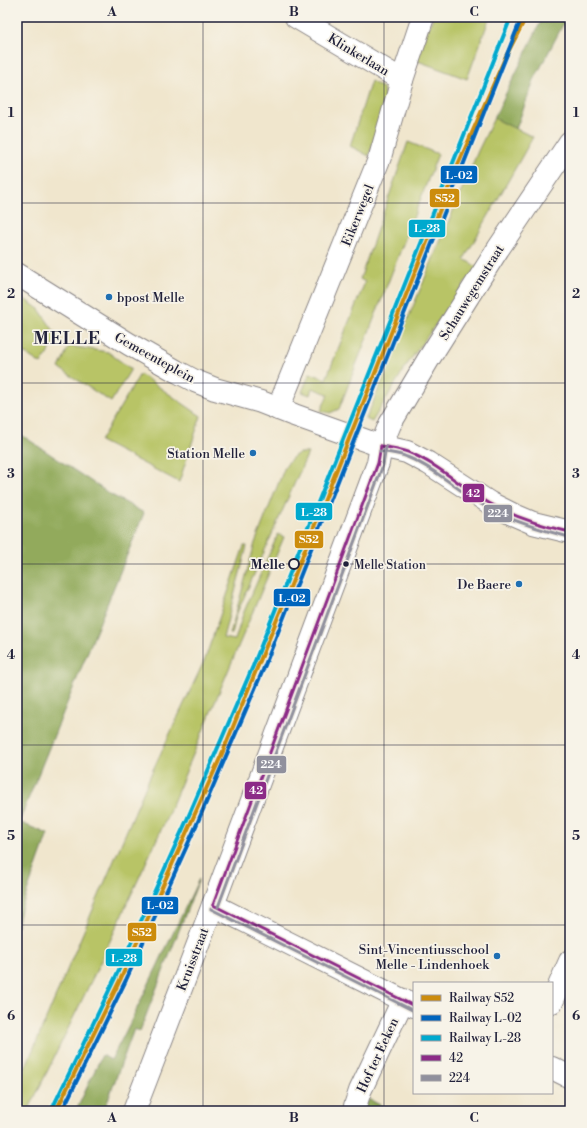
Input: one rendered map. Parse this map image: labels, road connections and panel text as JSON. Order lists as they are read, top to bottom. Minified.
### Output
{"streets":{"street":["Klinkerlaan","Eikerwegel","Schauwegemstraat","Gemeenteplein","Kruisstraat","Hof ter Eeken"]},"crossings":[["Klinkerlaan","Eikerwegel"],["Eikerwegel","Gemeenteplein"],["Schauwegemstraat","Kruisstraat"]],"districts":["MELLE"],"places":["bpost Melle","Station Melle","Melle","Melle Station","De Baere","Sint-Vincentiusschool Melle - Lindenhoek"],"lines":["rail line S52","rail line L-28","rail line L-02","transit line 42","transit line 224"],"legend":["Railway S52","Railway L-02","Railway L-28","42","224"],"grid":{"columns":["A","B","C"],"rows":["1","2","3","4","5","6"]}}
